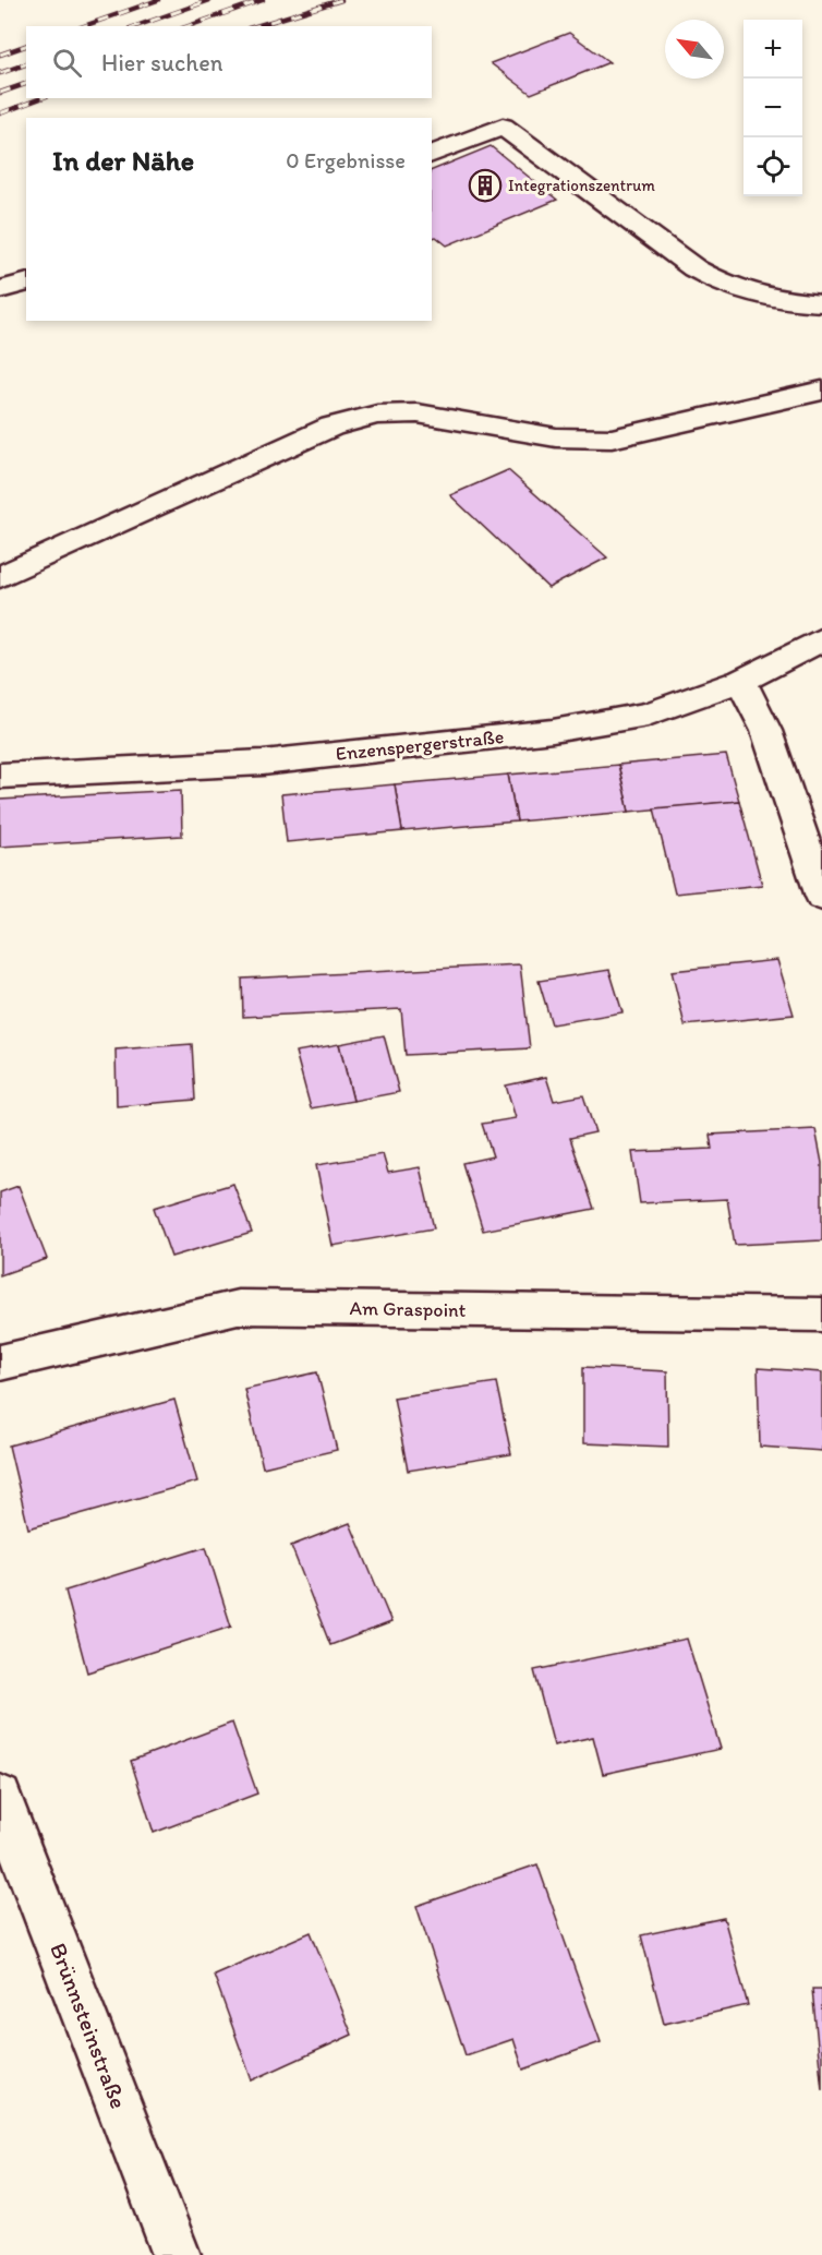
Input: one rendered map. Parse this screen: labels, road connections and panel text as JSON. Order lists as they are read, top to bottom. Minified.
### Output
{"streets":{"street":["Enzenspergerstraße","Am Graspoint","Brünnsteinstraße"]},"places":{"building":["Integrationszentrum"]},"north":"top left","page":{"map_buttons":["+","−"],"search":"Hier suchen","heading":["In der Nähe","0 Ergebnisse"]}}
